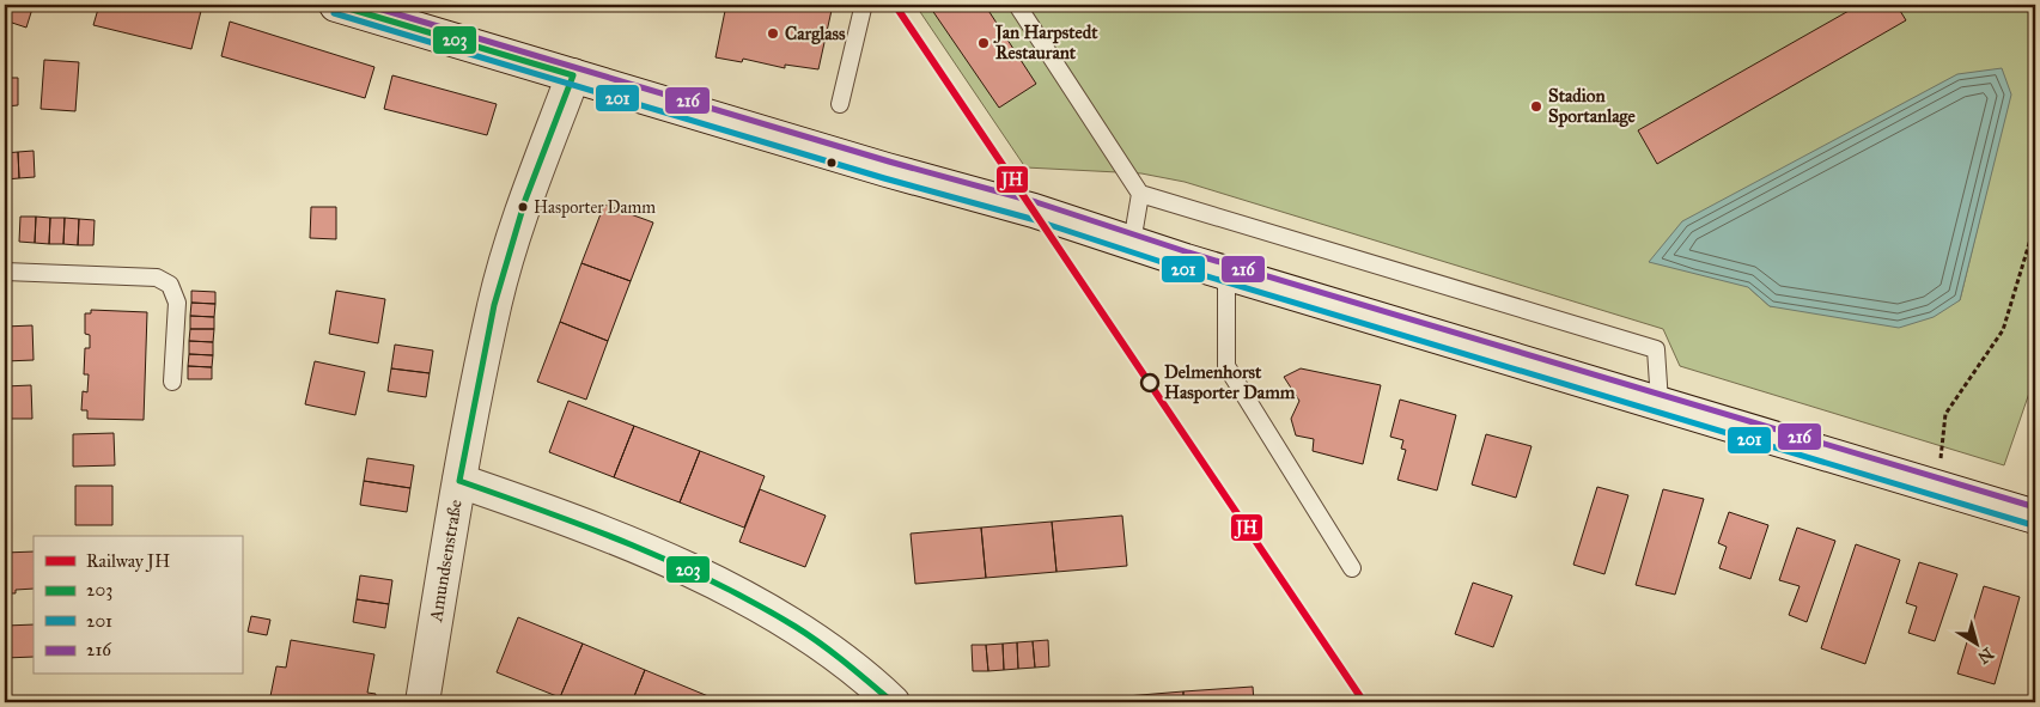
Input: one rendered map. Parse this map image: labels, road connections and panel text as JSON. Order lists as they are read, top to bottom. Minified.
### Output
{"streets":{"main road":["Amundsenstraße"]},"places":["Carglass","Jan Harpstedt Restaurant","Stadion Sportanlage","Hasporter Damm","Delmenhorst Hasporter Damm"],"lines":["rail line JH","transit line 203","transit line 216","transit line 201"],"legend":["Railway JH","203","201","216"],"north":"bottom right"}
